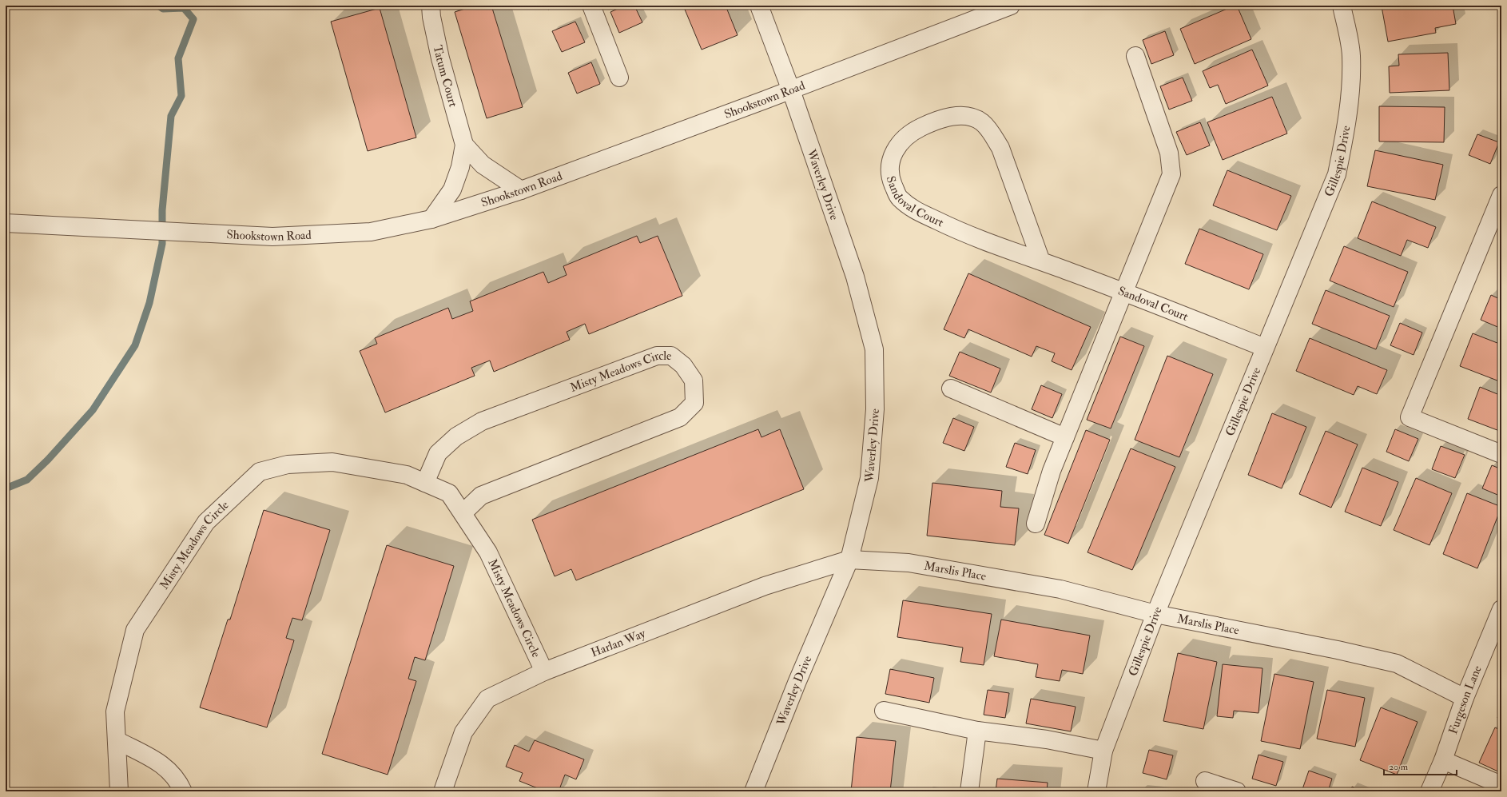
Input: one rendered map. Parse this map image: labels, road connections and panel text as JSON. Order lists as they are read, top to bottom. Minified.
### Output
{"streets":{"street":["Tatum Court","Shookstown Road","Gillespie Drive","Waverley Drive","Sandoval Court","Misty Meadows Circle","Marslis Place","Harlan Way","Furgeson Lane"]},"crossings":[["Tatum Court","Shookstown Road"],["Shookstown Road","Waverley Drive"],["Gillespie Drive","Sandoval Court"],["Gillespie Drive","Marslis Place"],["Waverley Drive","Marslis Place"],["Waverley Drive","Harlan Way"],["Misty Meadows Circle","Harlan Way"],["Marslis Place","Harlan Way"],["Marslis Place","Furgeson Lane"]],"scale_bar":"20 m"}
